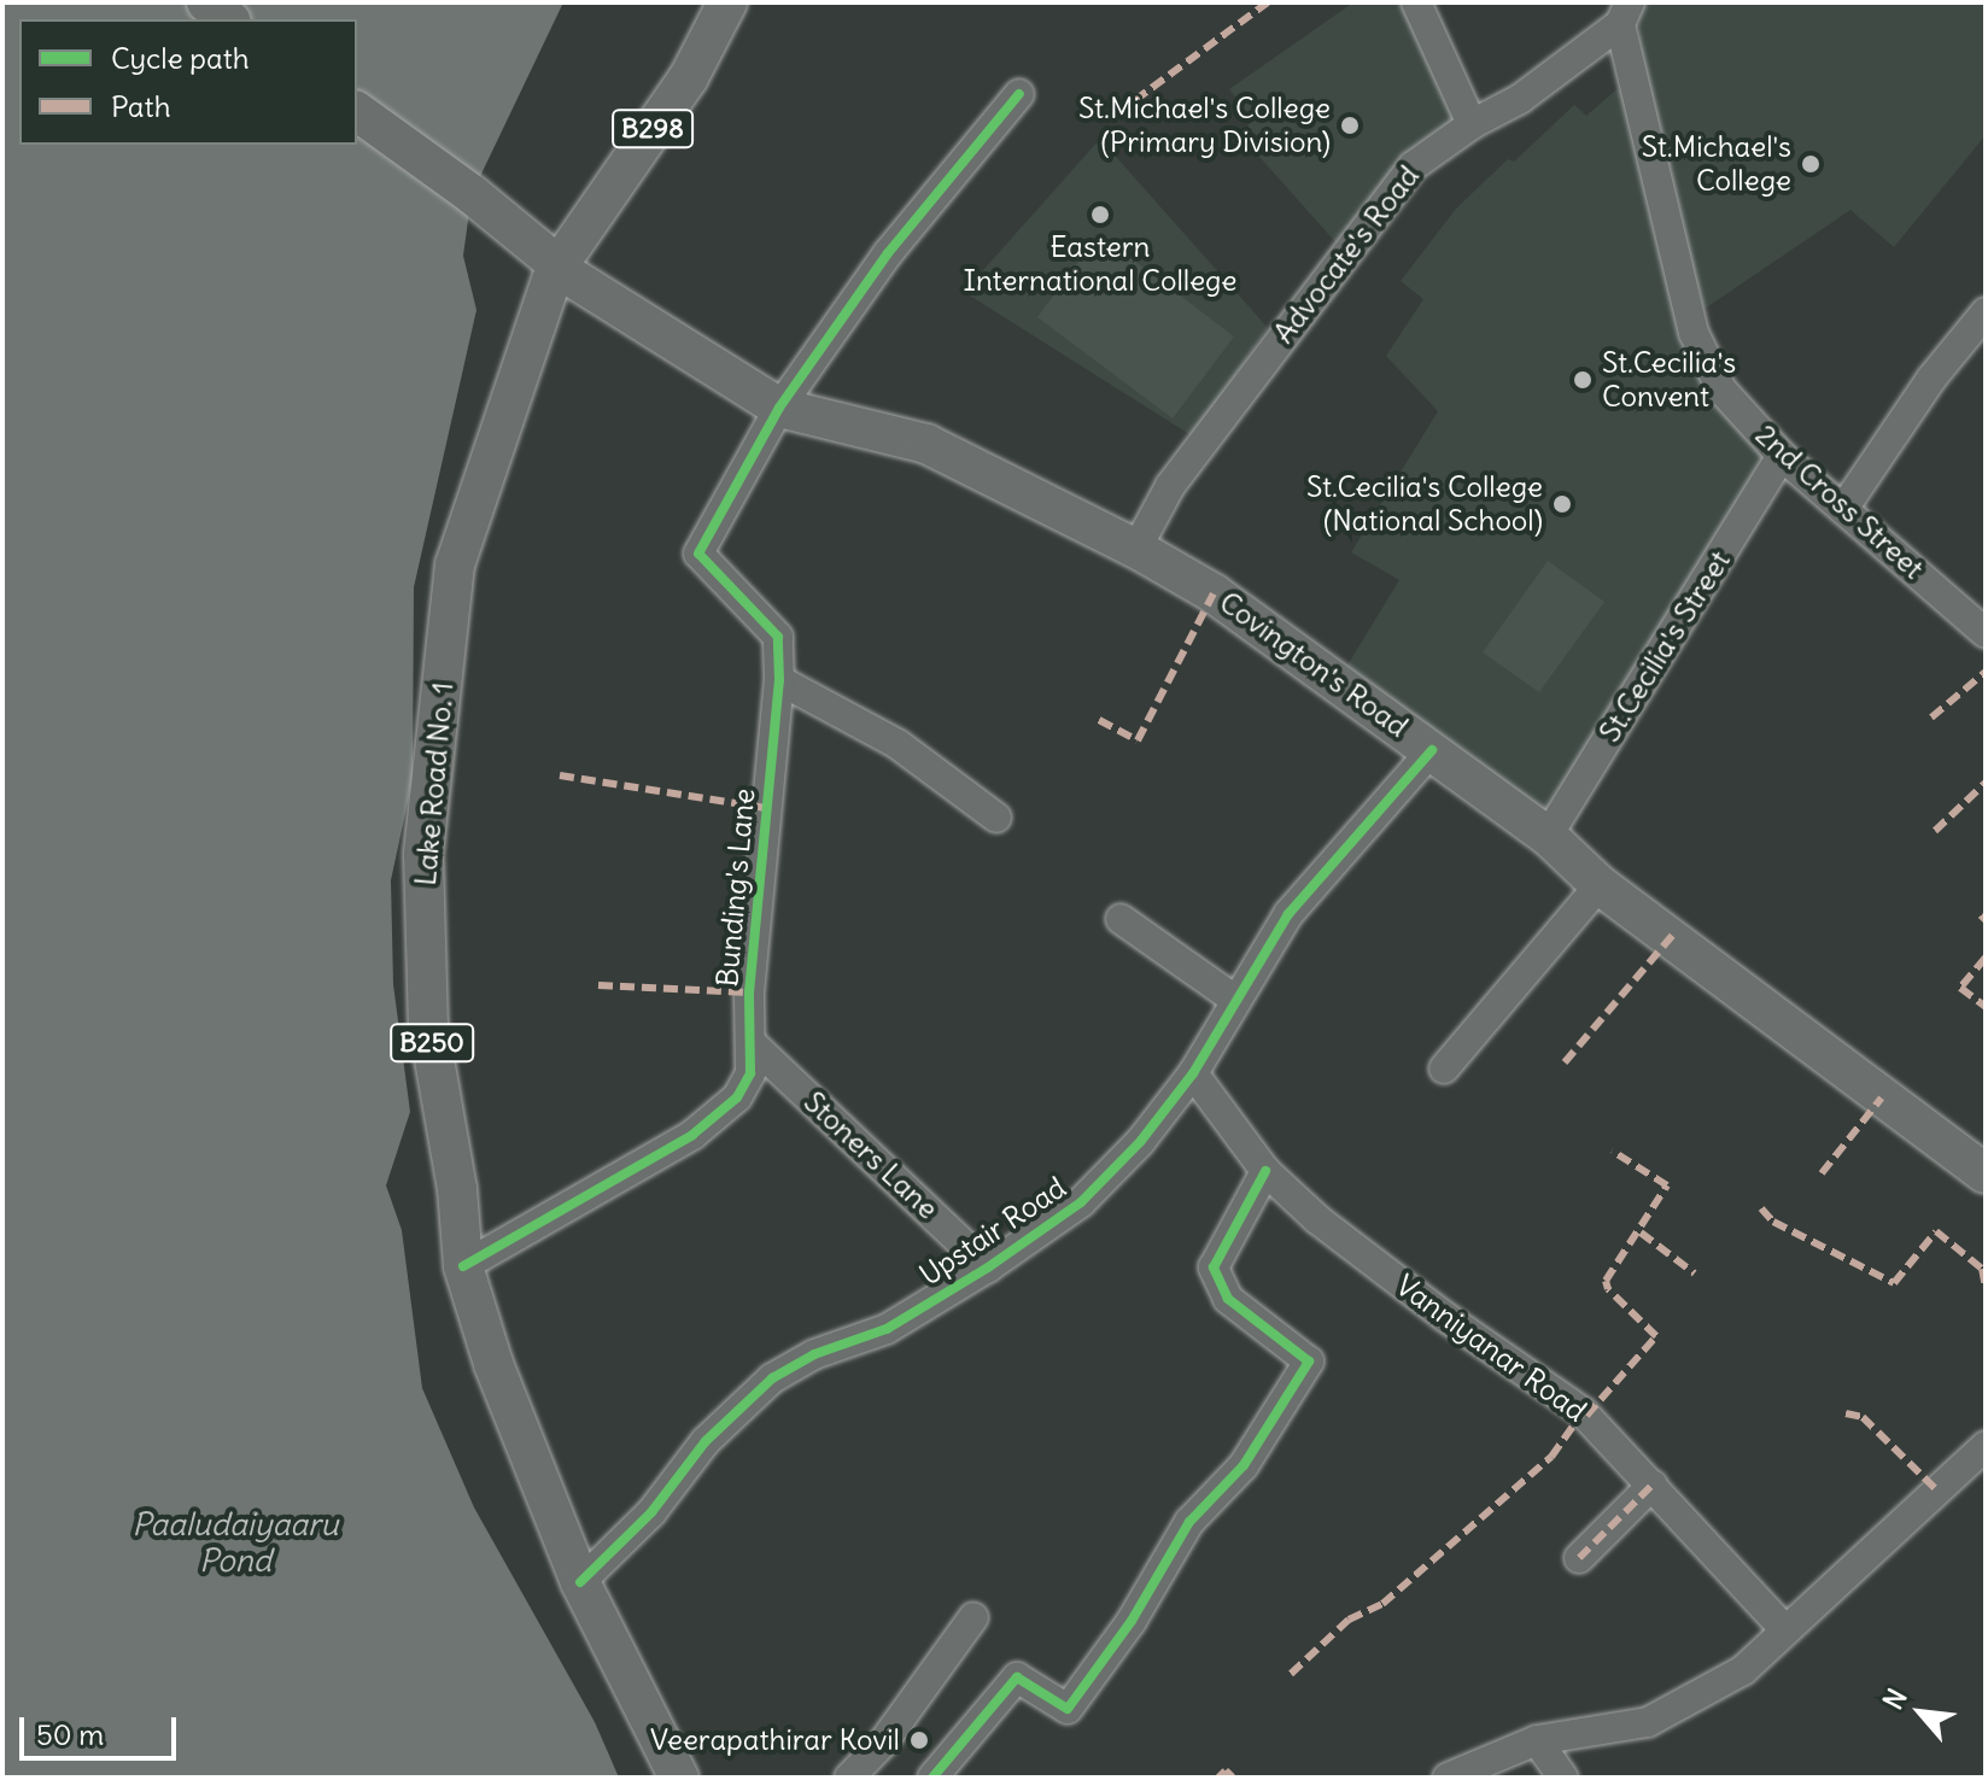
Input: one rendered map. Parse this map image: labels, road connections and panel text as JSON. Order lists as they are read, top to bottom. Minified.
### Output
{"streets":{"main road":["B298","Covington's Road","Lake Road No. 1","B250"],"street":["Advocate's Road","2nd Cross Street","St.Cecilia's Street","Bunding's Lane","Stoners Lane","Upstair Road","Vanniyanar Road"]},"crossings":[["B298","Covington's Road"],["B298","Lake Road No. 1"],["Advocate's Road","2nd Cross Street"],["Advocate's Road","Covington's Road"],["2nd Cross Street","St.Cecilia's Street"],["St.Cecilia's Street","Covington's Road"],["Covington's Road","Lake Road No. 1"],["Covington's Road","Bunding's Lane"],["Covington's Road","Upstair Road"],["Lake Road No. 1","Bunding's Lane"],["Lake Road No. 1","Upstair Road"],["Bunding's Lane","Stoners Lane"],["Stoners Lane","Upstair Road"],["Upstair Road","Vanniyanar Road"]],"water":["Paaludaiyaaru Pond"],"places":["St.Michael's College (Primary Division)","St.Michael's College","Eastern International College","St.Cecilia's Convent","St.Cecilia's College (National School)","Veerapathirar Kovil"],"legend":["Cycle path","Path"],"scale_bar":"50 m","north":"top left"}
